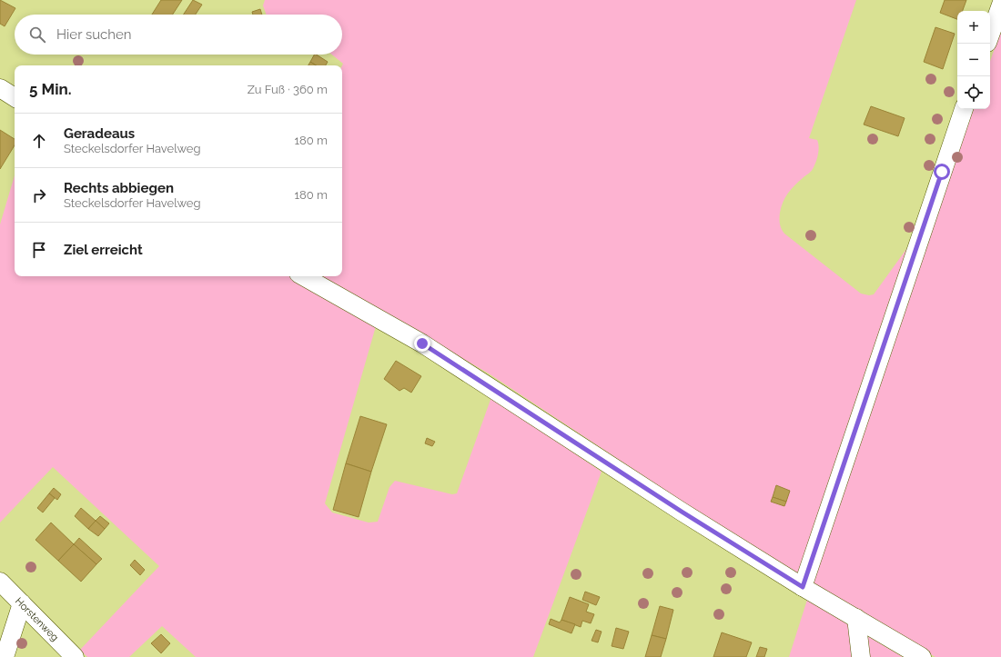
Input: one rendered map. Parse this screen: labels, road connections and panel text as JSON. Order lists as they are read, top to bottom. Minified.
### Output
{"streets":{"street":["Horstenweg"]},"page":{"map_buttons":["+","−"],"search":"Hier suchen","heading":["5 Min.","Zu Fuß · 360 m"],"list":[["Geradeaus","Steckelsdorfer Havelweg","180 m"],["Rechts abbiegen","Steckelsdorfer Havelweg","180 m"],"Ziel erreicht"]}}
